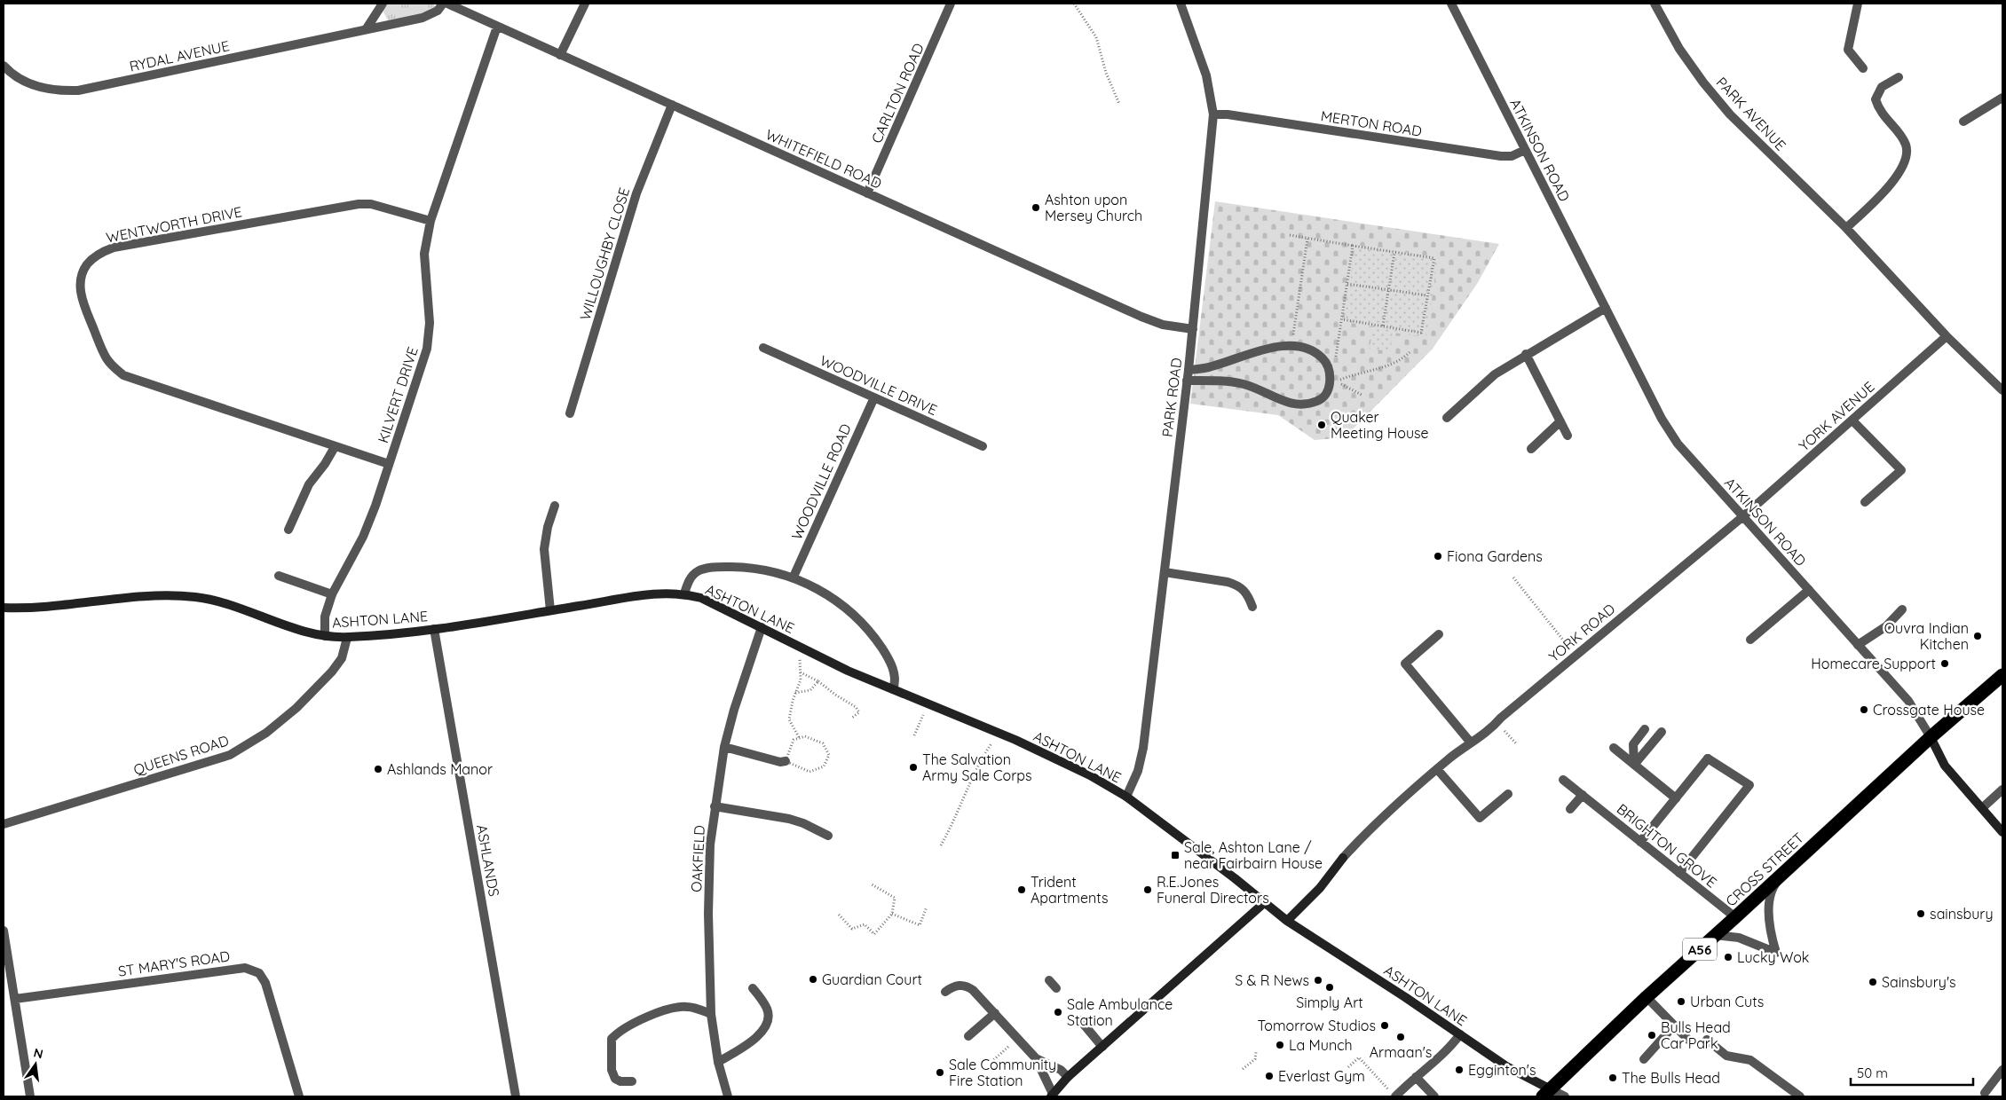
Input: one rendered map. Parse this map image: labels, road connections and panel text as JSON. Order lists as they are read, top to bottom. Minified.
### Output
{"streets":{"highway":["CROSS STREET","A56"],"main road":["ASHTON LANE"],"street":["RYDAL AVENUE","CARLTON ROAD","PARK AVENUE","MERTON ROAD","ATKINSON ROAD","WHITEFIELD ROAD","WENTWORTH DRIVE","WILLOUGHBY CLOSE","WOODVILLE DRIVE","KILVERT DRIVE","PARK ROAD","YORK AVENUE","WOODVILLE ROAD","YORK ROAD","QUEENS ROAD","BRIGHTON GROVE","OAKFIELD","ASHLANDS","ST MARY'S ROAD"]},"crossings":[["CARLTON ROAD","WHITEFIELD ROAD"],["PARK AVENUE","YORK AVENUE"],["MERTON ROAD","ATKINSON ROAD"],["MERTON ROAD","PARK ROAD"],["ATKINSON ROAD","YORK AVENUE"],["ATKINSON ROAD","YORK ROAD"],["ATKINSON ROAD","CROSS STREET"],["WHITEFIELD ROAD","WILLOUGHBY CLOSE"],["WHITEFIELD ROAD","KILVERT DRIVE"],["WHITEFIELD ROAD","PARK ROAD"],["WENTWORTH DRIVE","KILVERT DRIVE"],["WOODVILLE DRIVE","WOODVILLE ROAD"],["KILVERT DRIVE","ASHTON LANE"],["PARK ROAD","ASHTON LANE"],["YORK AVENUE","YORK ROAD"],["ASHTON LANE","QUEENS ROAD"],["ASHTON LANE","OAKFIELD"],["ASHTON LANE","ASHLANDS"],["ASHTON LANE","CROSS STREET"],["BRIGHTON GROVE","CROSS STREET"]],"places":{"other":["Ashton upon Mersey Church","Quaker Meeting House","Fiona Gardens","Ouvra Indian Kitchen","Homecare Support","Crossgate House","The Salvation Army Sale Corps","Ashlands Manor","Trident Apartments","R.E.Jones Funeral Directors","sainsbury","Lucky Wok","Guardian Court","S & R News","Sainsbury's","Simply Art","Urban Cuts","Sale Ambulance Station","Tomorrow Studios","Bulls Head Car Park","Armaan's","La Munch","Egginton's","Sale Community Fire Station","Everlast Gym","The Bulls Head"],"transit":["Sale, Ashton Lane / near Fairbairn House"]},"scale_bar":"50 m","north":"top"}
